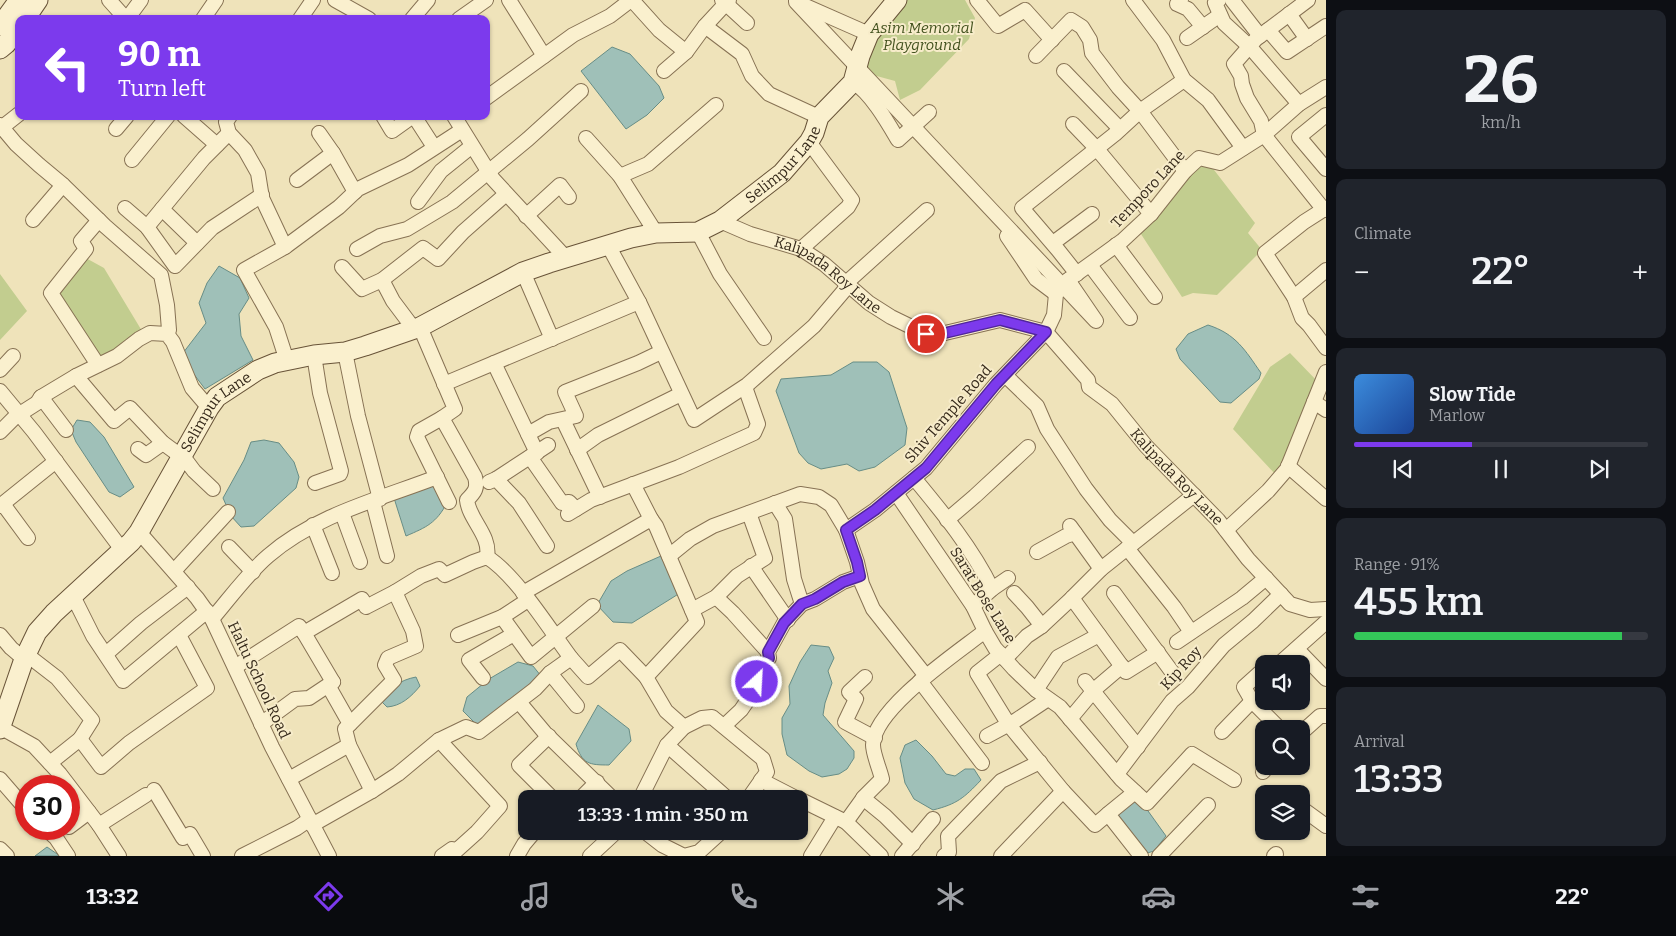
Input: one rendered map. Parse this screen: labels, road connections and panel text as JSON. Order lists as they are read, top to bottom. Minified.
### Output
{"streets":{"street":["Selimpur Lane","Temporo Lane","Kalipada Roy Lane","Shiv Temple Road","Sarat Bose Lane","Kip Roy","Haltu School Road"]},"crossings":[["Selimpur Lane","Kalipada Roy Lane"],["Selimpur Lane","Haltu School Road"],["Kalipada Roy Lane","Shiv Temple Road"],["Kalipada Roy Lane","Kip Roy"],["Shiv Temple Road","Sarat Bose Lane"],["Sarat Bose Lane","Kip Roy"]],"parks":["Asim Memorial Playground"],"page":{"tile":[["26","km/h"],"Climate",["Range · 91%","455 km"],["Arrival","13:33"]],"turn":["90 m","Turn left"],"heat":["−","22°","+"],"song":["Slow Tide","Marlow"],"limit":"30","trip":"13:33 · 1 min · 350 m","tabs":["13:32","22°"]}}
